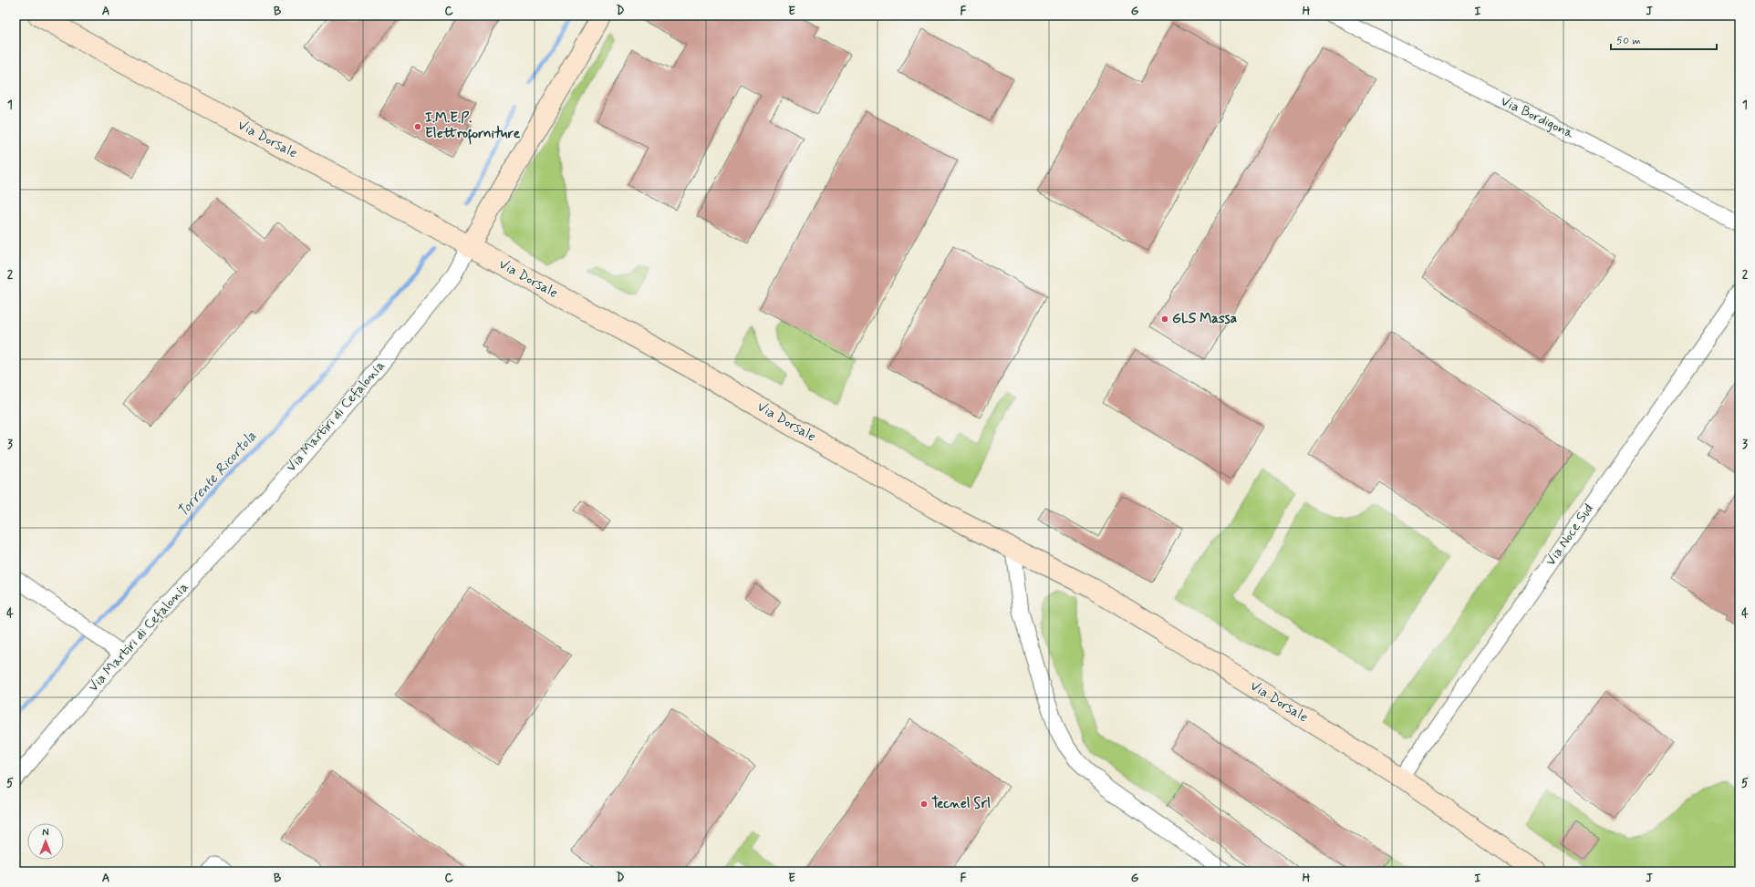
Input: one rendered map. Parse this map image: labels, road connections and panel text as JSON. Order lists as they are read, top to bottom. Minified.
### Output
{"streets":{"street":["Via Bordigona","Via Dorsale","Via Martiri di Cefalonia","Via Noce Sud"]},"crossings":[["Via Dorsale","Via Martiri di Cefalonia"],["Via Dorsale","Via Noce Sud"]],"water":["Torrente Ricortola"],"places":["I.M.E.P. Elettroforniture","GLS Massa","Tecnel Srl"],"scale_bar":"50 m","north":"top","grid":{"columns":["A","B","C","D","E","F","G","H","I","J"],"rows":["1","2","3","4","5"]}}
